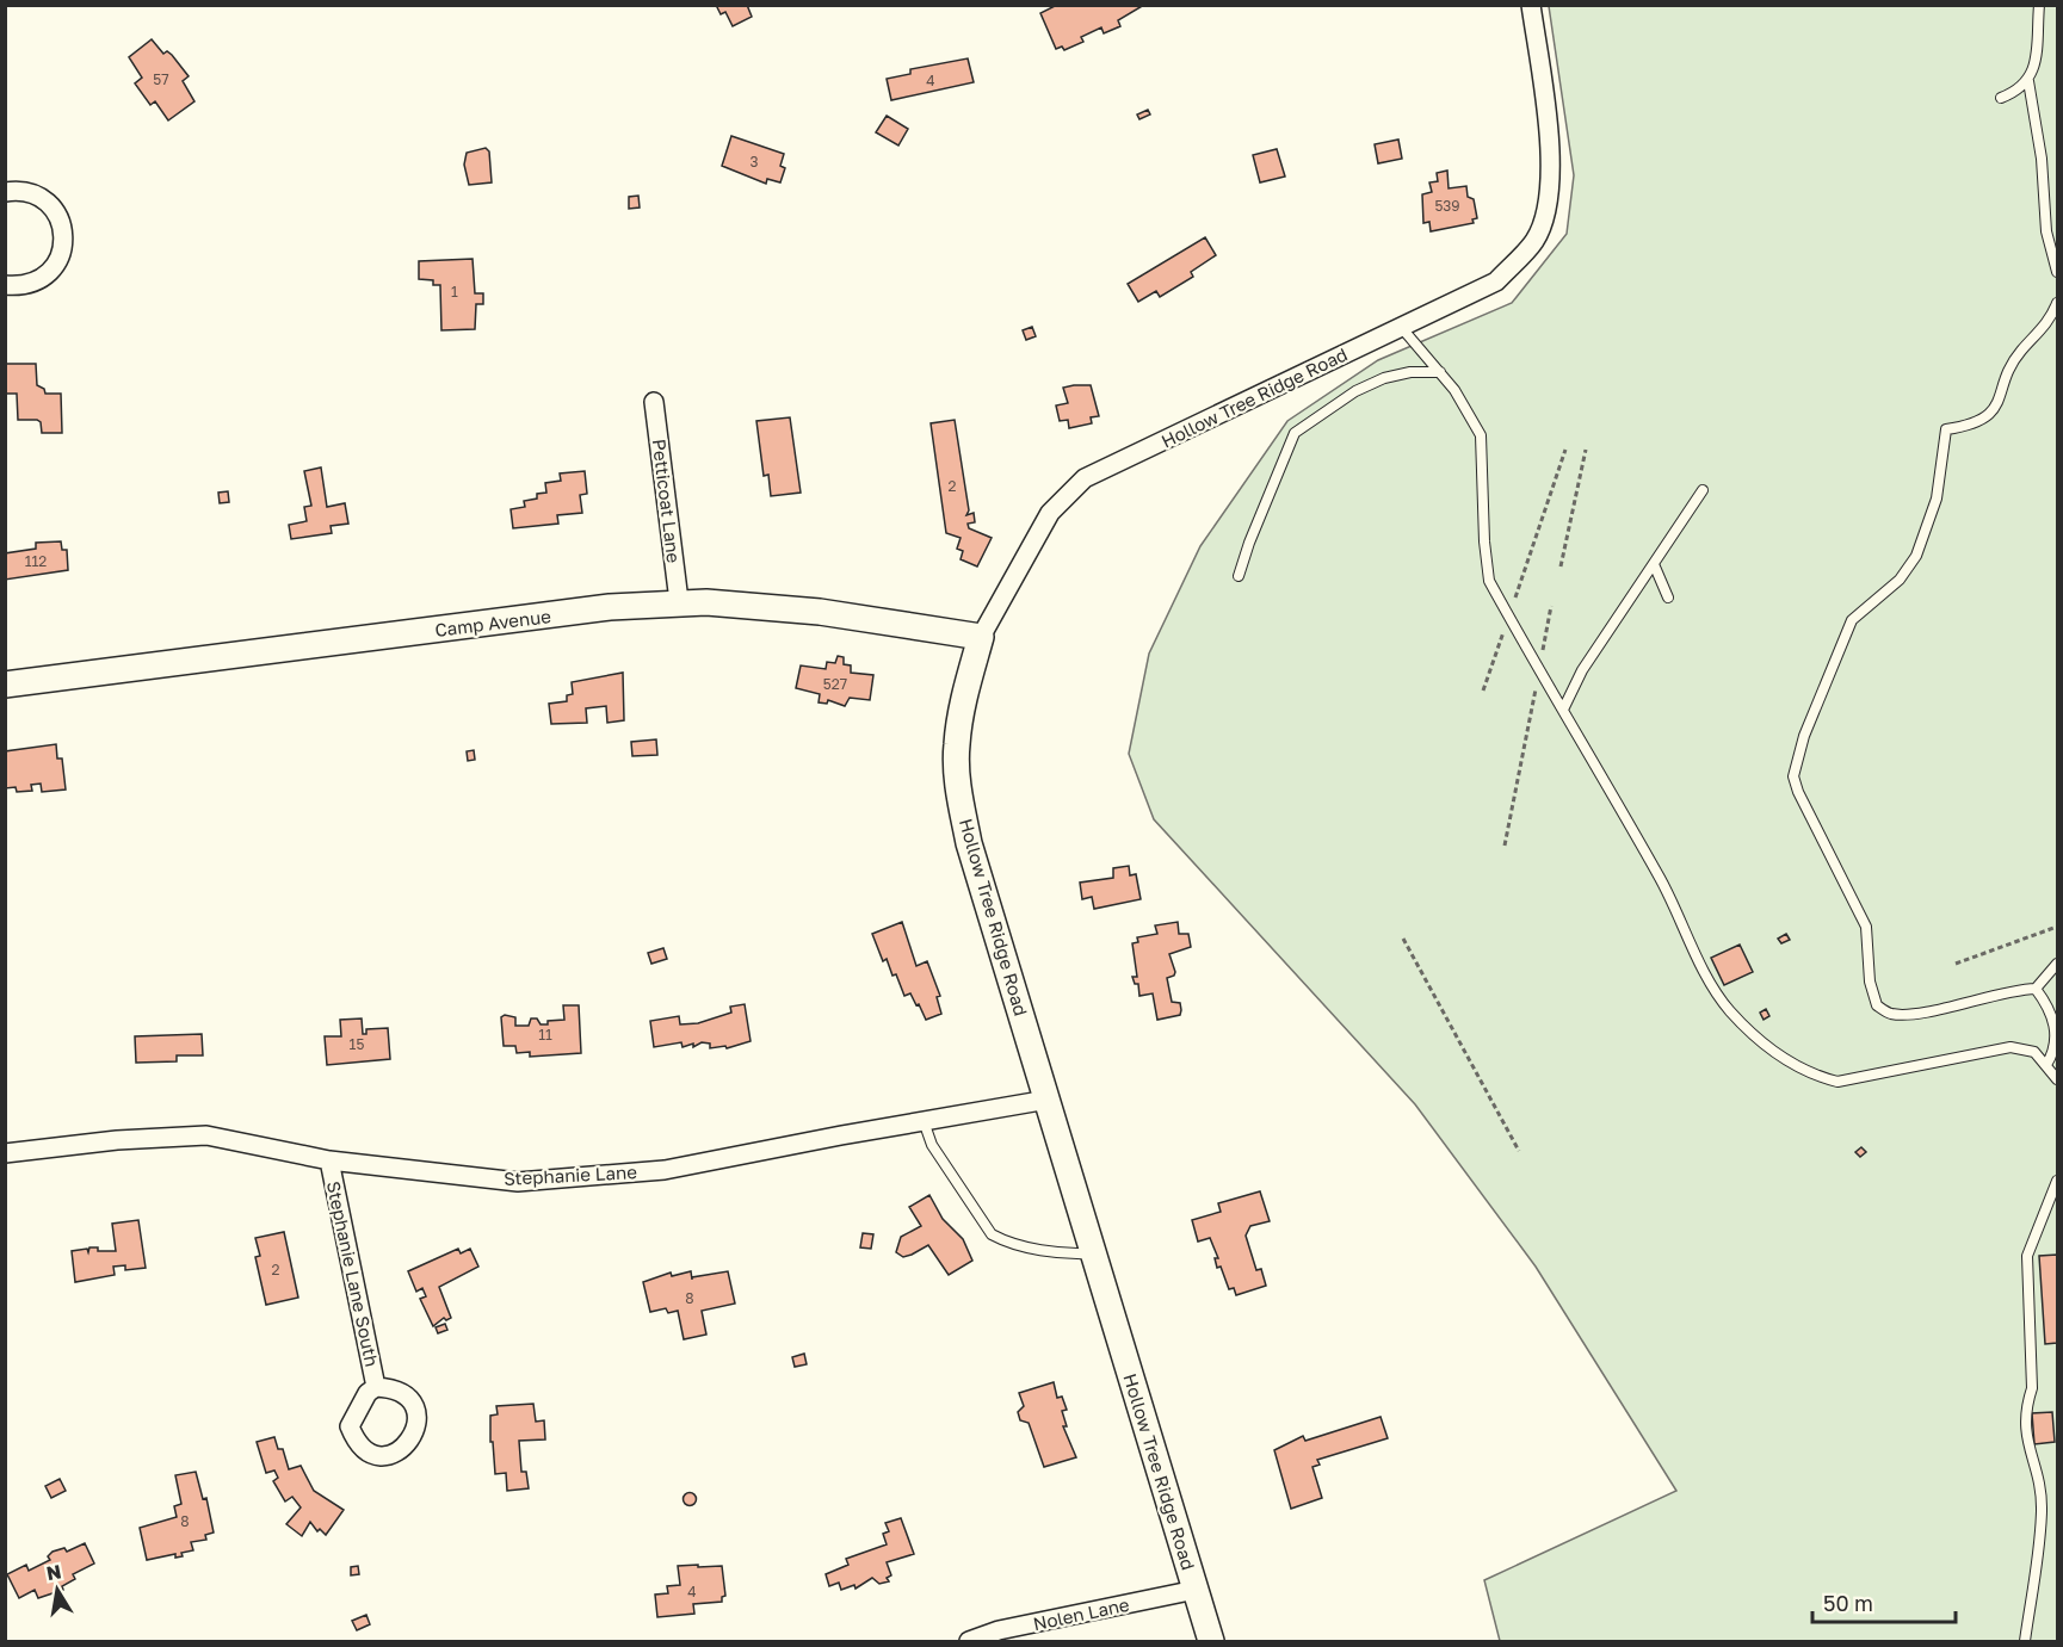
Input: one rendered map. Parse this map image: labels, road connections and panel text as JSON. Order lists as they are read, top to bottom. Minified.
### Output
{"streets":{"street":["Hollow Tree Ridge Road","Petticoat Lane","Camp Avenue","Stephanie Lane","Stephanie Lane South","Nolen Lane"]},"crossings":[["Hollow Tree Ridge Road","Camp Avenue"],["Hollow Tree Ridge Road","Stephanie Lane"],["Hollow Tree Ridge Road","Nolen Lane"],["Petticoat Lane","Camp Avenue"],["Stephanie Lane","Stephanie Lane South"]],"house_numbers":["57","4","3","539","1","2","112","527","11","15","2","8","8","4"],"scale_bar":"50 m","north":"top"}
